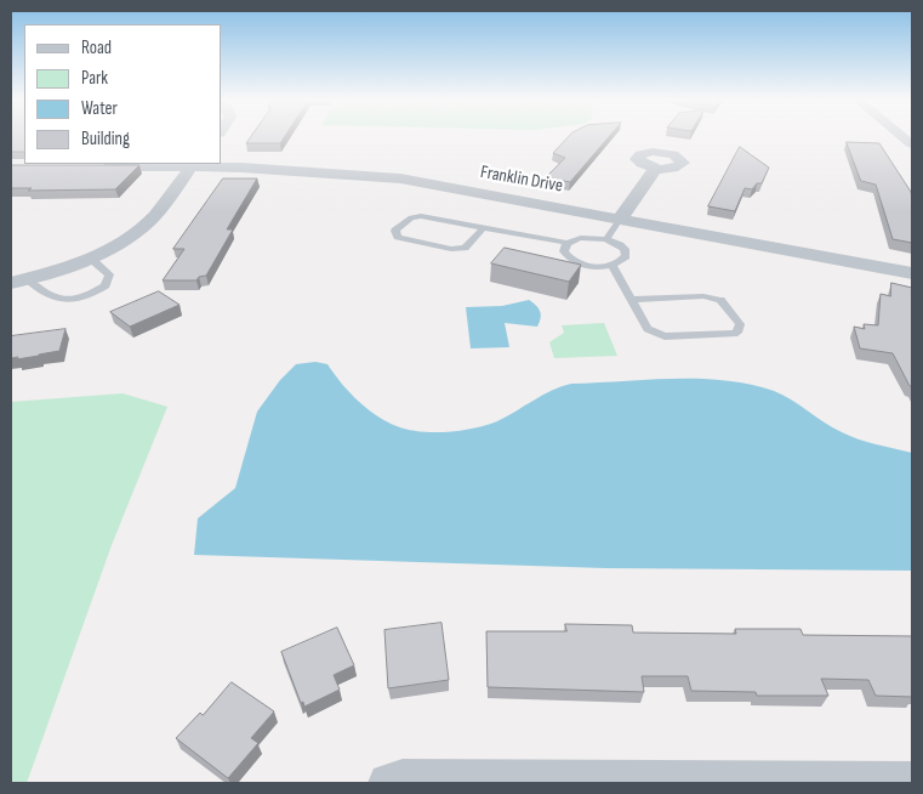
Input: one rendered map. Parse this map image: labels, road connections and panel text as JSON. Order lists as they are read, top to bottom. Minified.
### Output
{"streets":{"street":["Franklin Drive"]},"legend":["Road","Park","Water","Building"]}
